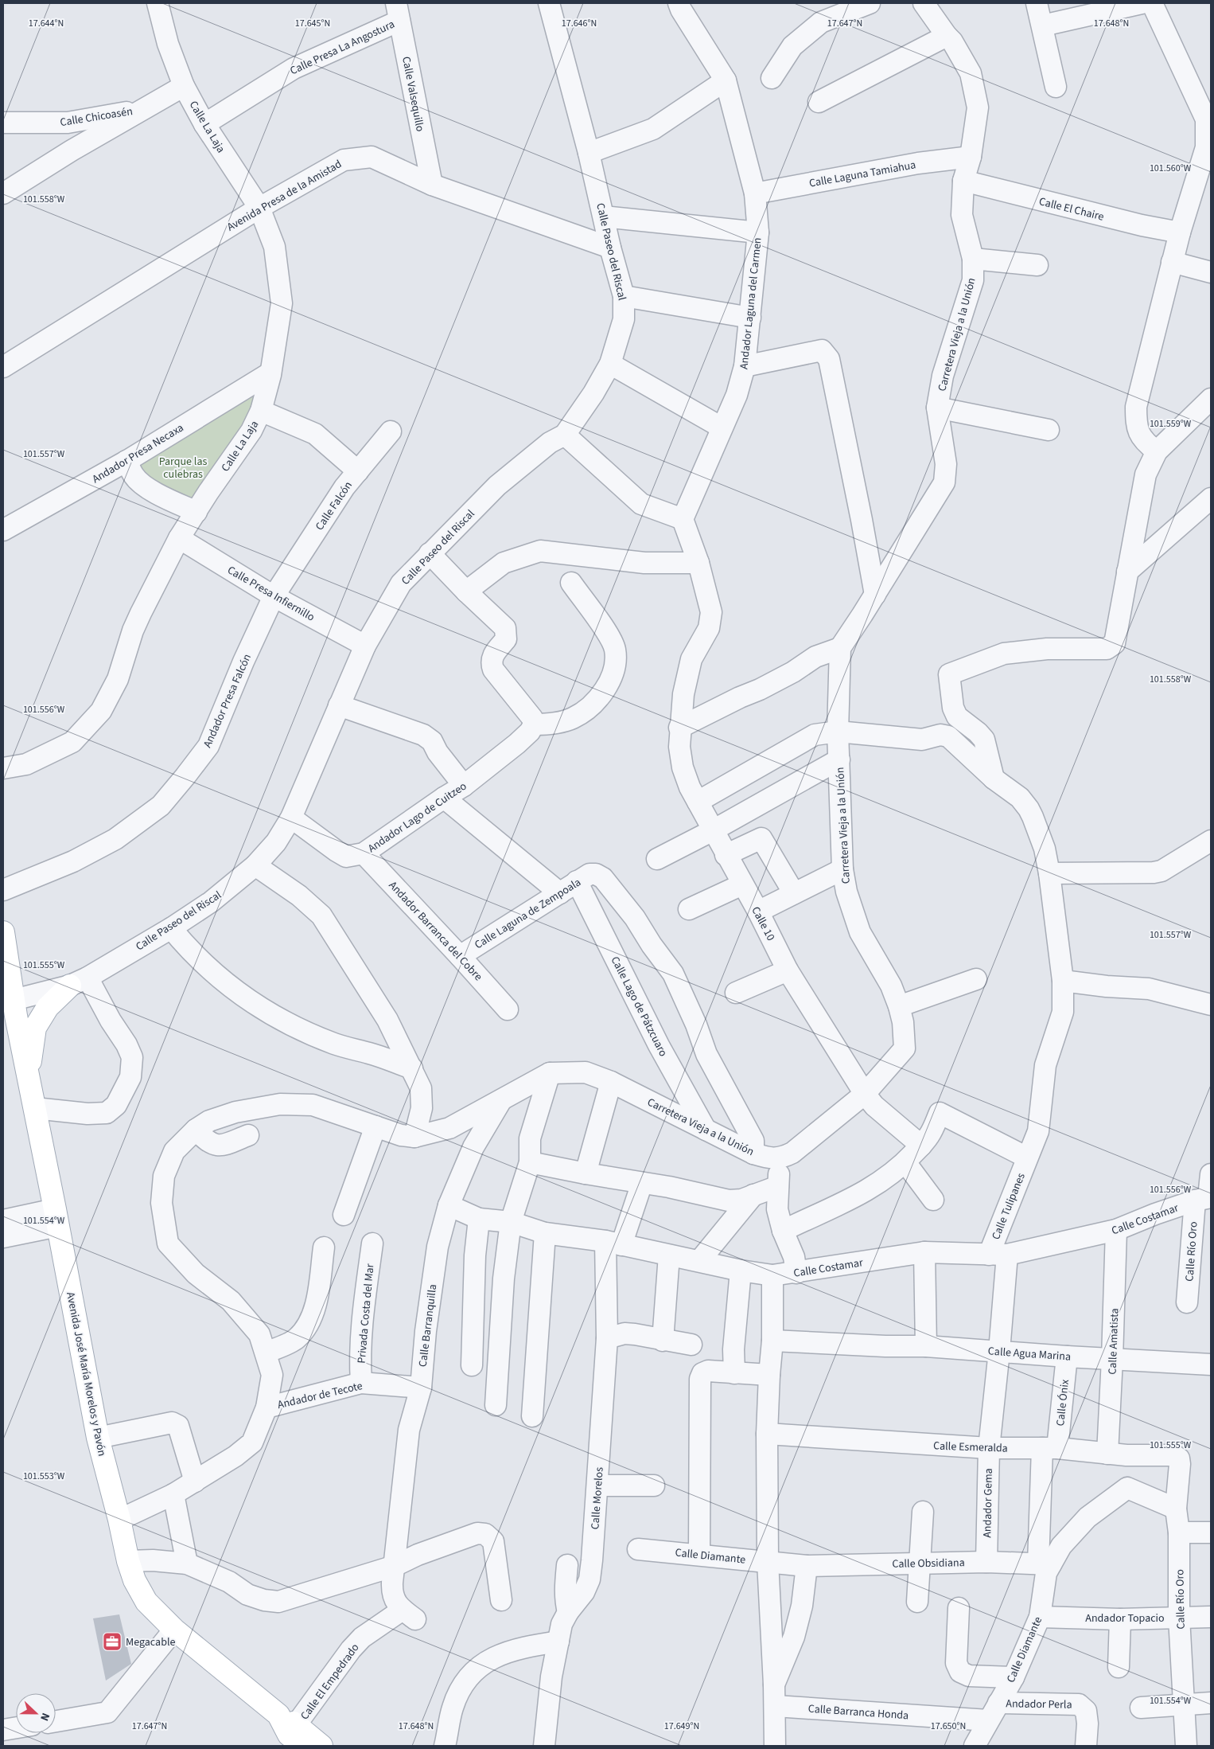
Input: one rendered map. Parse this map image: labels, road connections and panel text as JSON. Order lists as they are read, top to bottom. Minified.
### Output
{"streets":{"main road":["Avenida José María Morelos y Pavón"],"street":["Calle Presa La Angostura","Calle Valsequillo","Calle Chicoasén","Calle La Laja","Calle Laguna Tamiahua","Avenida Presa de la Amistad","Calle El Chaire","Calle Paseo del Riscal","Andador Laguna del Carmen","Carretera Vieja a la Unión","Andador Presa Necaxa","Calle Falcón","Calle Presa Infiernillo","Andador Presa Falcón","Andador Lago de Cuitzeo","Calle Laguna de Zempoala","Calle 10","Andador Barranca del Cobre","Calle Lago de Pátzcuaro","Calle Tulipanes","Calle Costamar","Calle Río Oro","Privada Costa del Mar","Calle Barranquilla","Calle Amatista","Calle Agua Marina","Andador de Tecote","Calle Ónix","Calle Esmeralda","Calle Morelos","Andador Gema","Calle Diamante","Calle Obsidiana","Andador Topacio","Calle El Empedrado","Andador Perla","Calle Barranca Honda"]},"crossings":[["Calle Presa La Angostura","Calle Valsequillo"],["Calle Presa La Angostura","Calle La Laja"],["Calle Valsequillo","Avenida Presa de la Amistad"],["Calle La Laja","Avenida Presa de la Amistad"],["Calle La Laja","Andador Presa Necaxa"],["Calle La Laja","Calle Falcón"],["Calle La Laja","Calle Presa Infiernillo"],["Calle Laguna Tamiahua","Andador Laguna del Carmen"],["Calle Laguna Tamiahua","Carretera Vieja a la Unión"],["Avenida Presa de la Amistad","Calle Paseo del Riscal"],["Calle El Chaire","Carretera Vieja a la Unión"],["Calle Paseo del Riscal","Calle Presa Infiernillo"],["Calle Paseo del Riscal","Andador Lago de Cuitzeo"],["Calle Paseo del Riscal","Avenida José María Morelos y Pavón"],["Carretera Vieja a la Unión","Calle Laguna de Zempoala"],["Carretera Vieja a la Unión","Calle 10"],["Carretera Vieja a la Unión","Calle Lago de Pátzcuaro"],["Carretera Vieja a la Unión","Calle Tulipanes"],["Carretera Vieja a la Unión","Calle Barranquilla"],["Calle Falcón","Calle Presa Infiernillo"],["Calle Falcón","Andador Presa Falcón"],["Calle Presa Infiernillo","Andador Presa Falcón"],["Andador Lago de Cuitzeo","Andador Barranca del Cobre"],["Calle Laguna de Zempoala","Andador Barranca del Cobre"],["Calle Laguna de Zempoala","Calle Lago de Pátzcuaro"],["Calle 10","Calle Tulipanes"],["Calle Tulipanes","Calle Costamar"],["Calle Tulipanes","Andador Gema"],["Calle Costamar","Calle Río Oro"],["Calle Costamar","Calle Barranquilla"],["Calle Costamar","Calle Amatista"],["Calle Costamar","Calle Morelos"],["Calle Costamar","Andador Gema"],["Calle Río Oro","Calle Esmeralda"],["Calle Río Oro","Calle Diamante"],["Calle Río Oro","Andador Topacio"],["Privada Costa del Mar","Andador de Tecote"],["Calle Barranquilla","Andador de Tecote"],["Calle Barranquilla","Calle El Empedrado"],["Calle Amatista","Calle Agua Marina"],["Calle Amatista","Calle Esmeralda"],["Calle Agua Marina","Calle Ónix"],["Calle Agua Marina","Andador Gema"],["Avenida José María Morelos y Pavón","Calle El Empedrado"],["Calle Ónix","Calle Esmeralda"],["Calle Ónix","Calle Diamante"],["Calle Esmeralda","Andador Gema"],["Calle Esmeralda","Calle Diamante"],["Andador Gema","Calle Obsidiana"],["Calle Diamante","Calle Obsidiana"],["Calle Diamante","Andador Topacio"],["Calle Diamante","Andador Perla"],["Calle Diamante","Calle Barranca Honda"]],"parks":["Parque las culebras"],"places":{"office":["Megacable"]},"north":"right","coordinates":["17.644°N","17.645°N","17.646°N","17.647°N","17.648°N","101.560°W","101.558°W","101.559°W","101.557°W","101.556°W","101.555°W","101.554°W","101.553°W","17.649°N","17.650°N"]}
